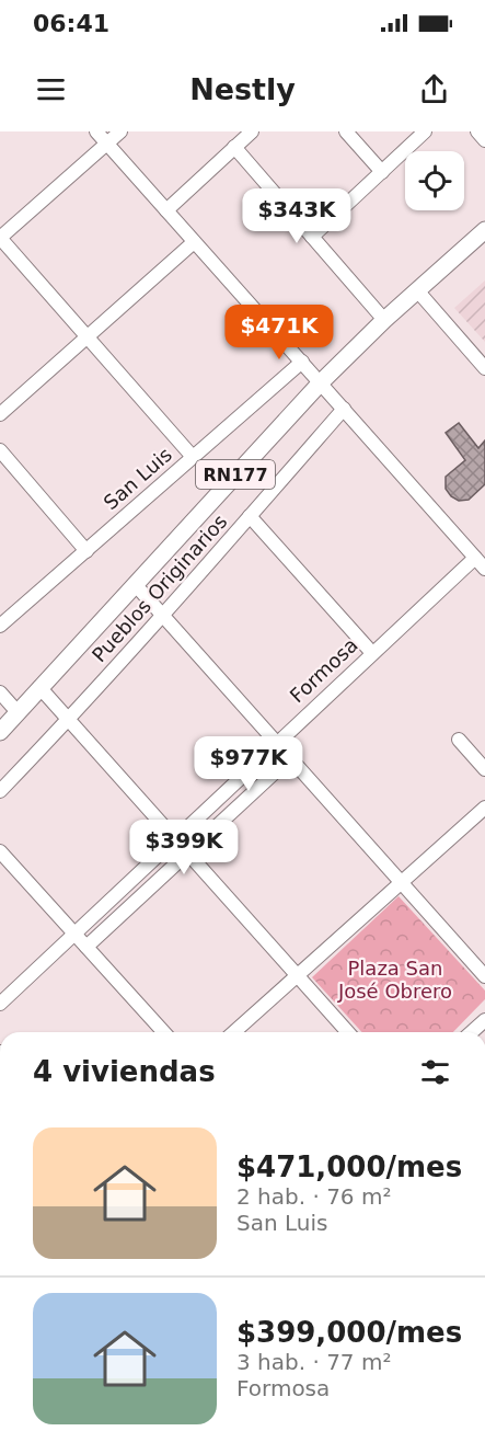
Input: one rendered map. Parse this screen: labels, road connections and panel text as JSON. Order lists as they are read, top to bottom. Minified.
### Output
{"streets":{"main road":["RN177"],"street":["San Luis","Pueblos Originarios","Formosa"]},"parks":["Plaza San José Obrero"],"page":{"status":"06:41","header":"Nestly","price":["$343K","$471K","$977K","$399K"],"heading":"4 viviendas","list":[{"name":"$471,000/mes","note":"2 hab. · 76 m² · San Luis"},{"name":"$399,000/mes","note":"3 hab. · 77 m² · Formosa"}]}}
